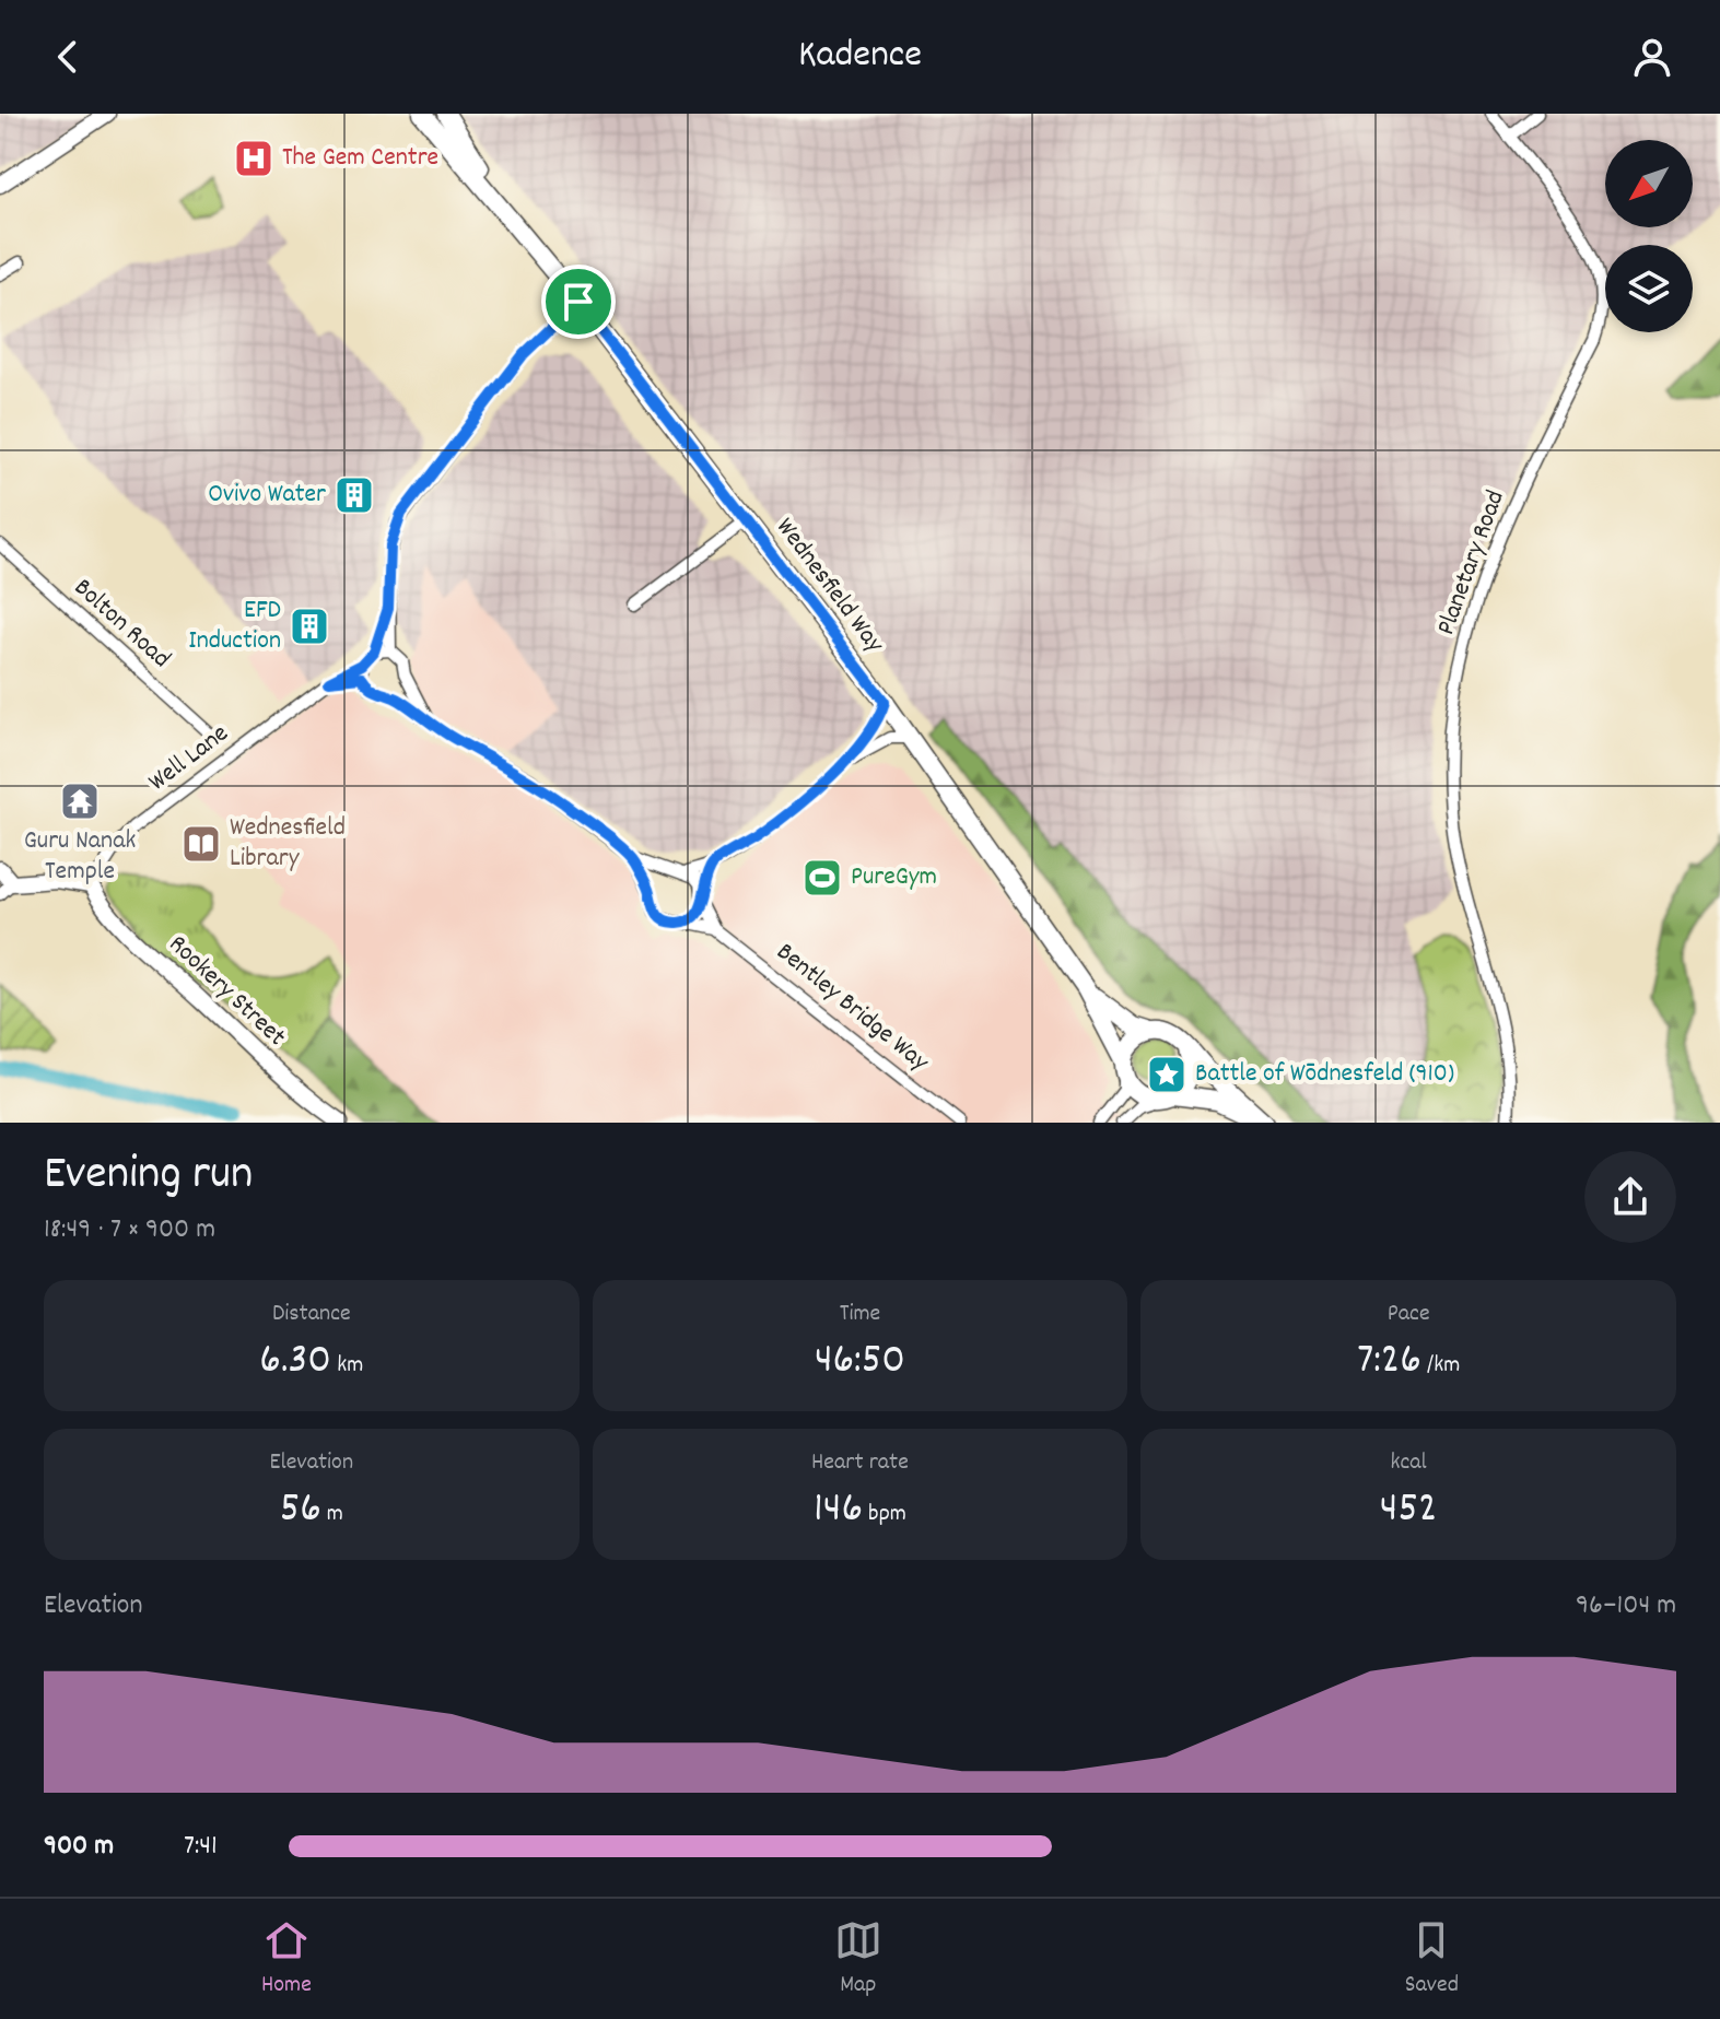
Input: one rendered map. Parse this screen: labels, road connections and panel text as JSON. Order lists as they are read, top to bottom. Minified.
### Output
{"streets":{"main road":["Wednesfield Way"],"street":["Planetary Road","Bolton Road","Well Lane","Rookery Street","Bentley Bridge Way"]},"crossings":[["Well Lane","Rookery Street"]],"places":{"hospital":["The Gem Centre"],"building":["Ovivo Water","EFD Induction"],"temple":["Guru Nanak Temple"],"library":["Wednesfield Library"],"sports":["PureGym"],"place":["Battle of Wōdnesfeld (910)"]},"north":"bottom left","page":{"header":"Kadence","heading":["Evening run","18:49 · 7 × 900 m"],"stats":[["Distance","6.30 km"],["Time","46:50"],["Pace","7:26 /km"],["Elevation","56 m"],["Heart rate","146 bpm"],["kcal","452"]],"chart":["Elevation","96–104 m"],"list":[{"name":"900 m","note":"7:41"}],"tabs":["Home","Map","Saved"]}}
